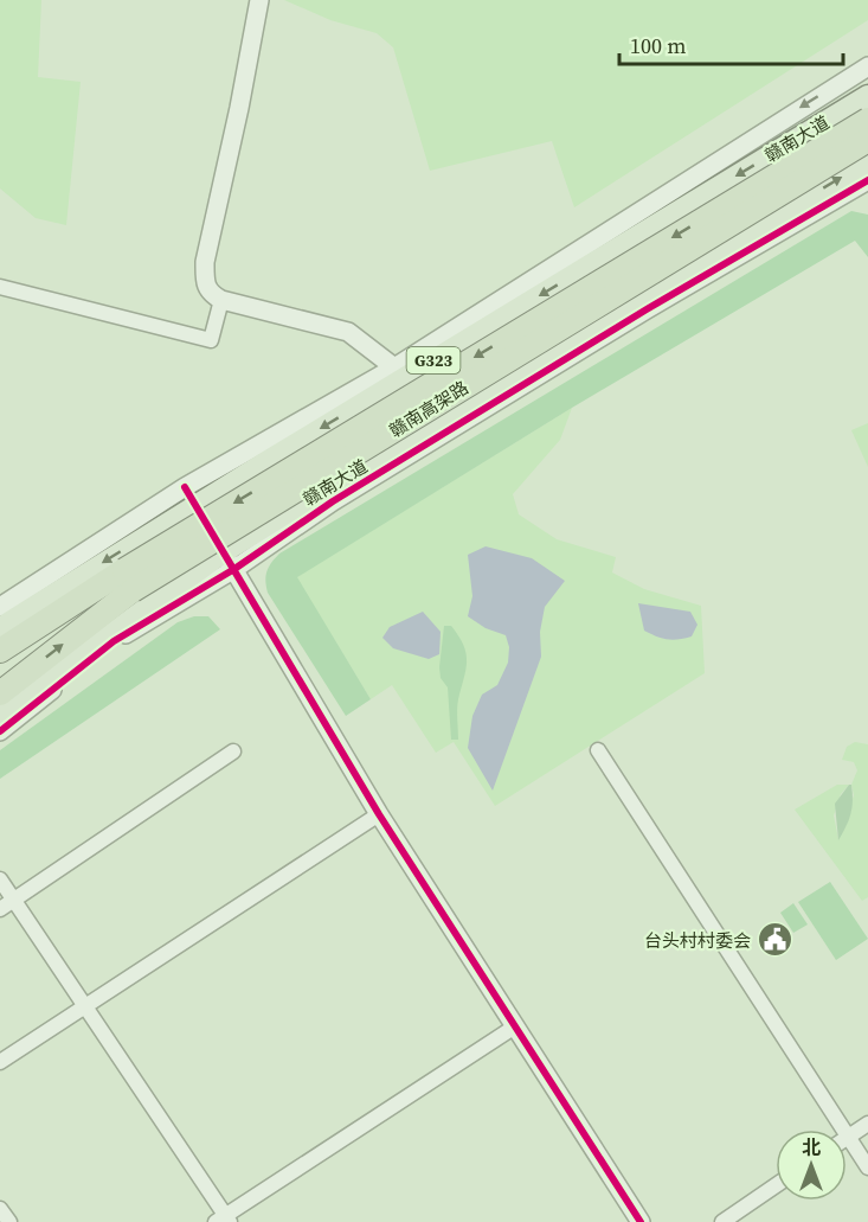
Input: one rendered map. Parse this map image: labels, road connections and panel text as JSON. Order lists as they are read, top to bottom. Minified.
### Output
{"streets":{"highway":["赣南高架路"],"main road":["赣南大道","G323"]},"places":{"public building":["台头村村委会"]},"scale_bar":"100 m","north":"top"}
